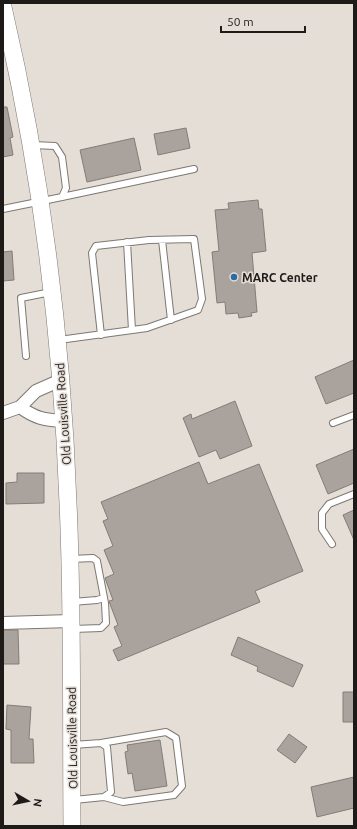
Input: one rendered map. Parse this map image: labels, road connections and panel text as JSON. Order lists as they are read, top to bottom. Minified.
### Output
{"streets":{"street":["Old Louisville Road"]},"places":["MARC Center"],"scale_bar":"50 m","north":"right"}
